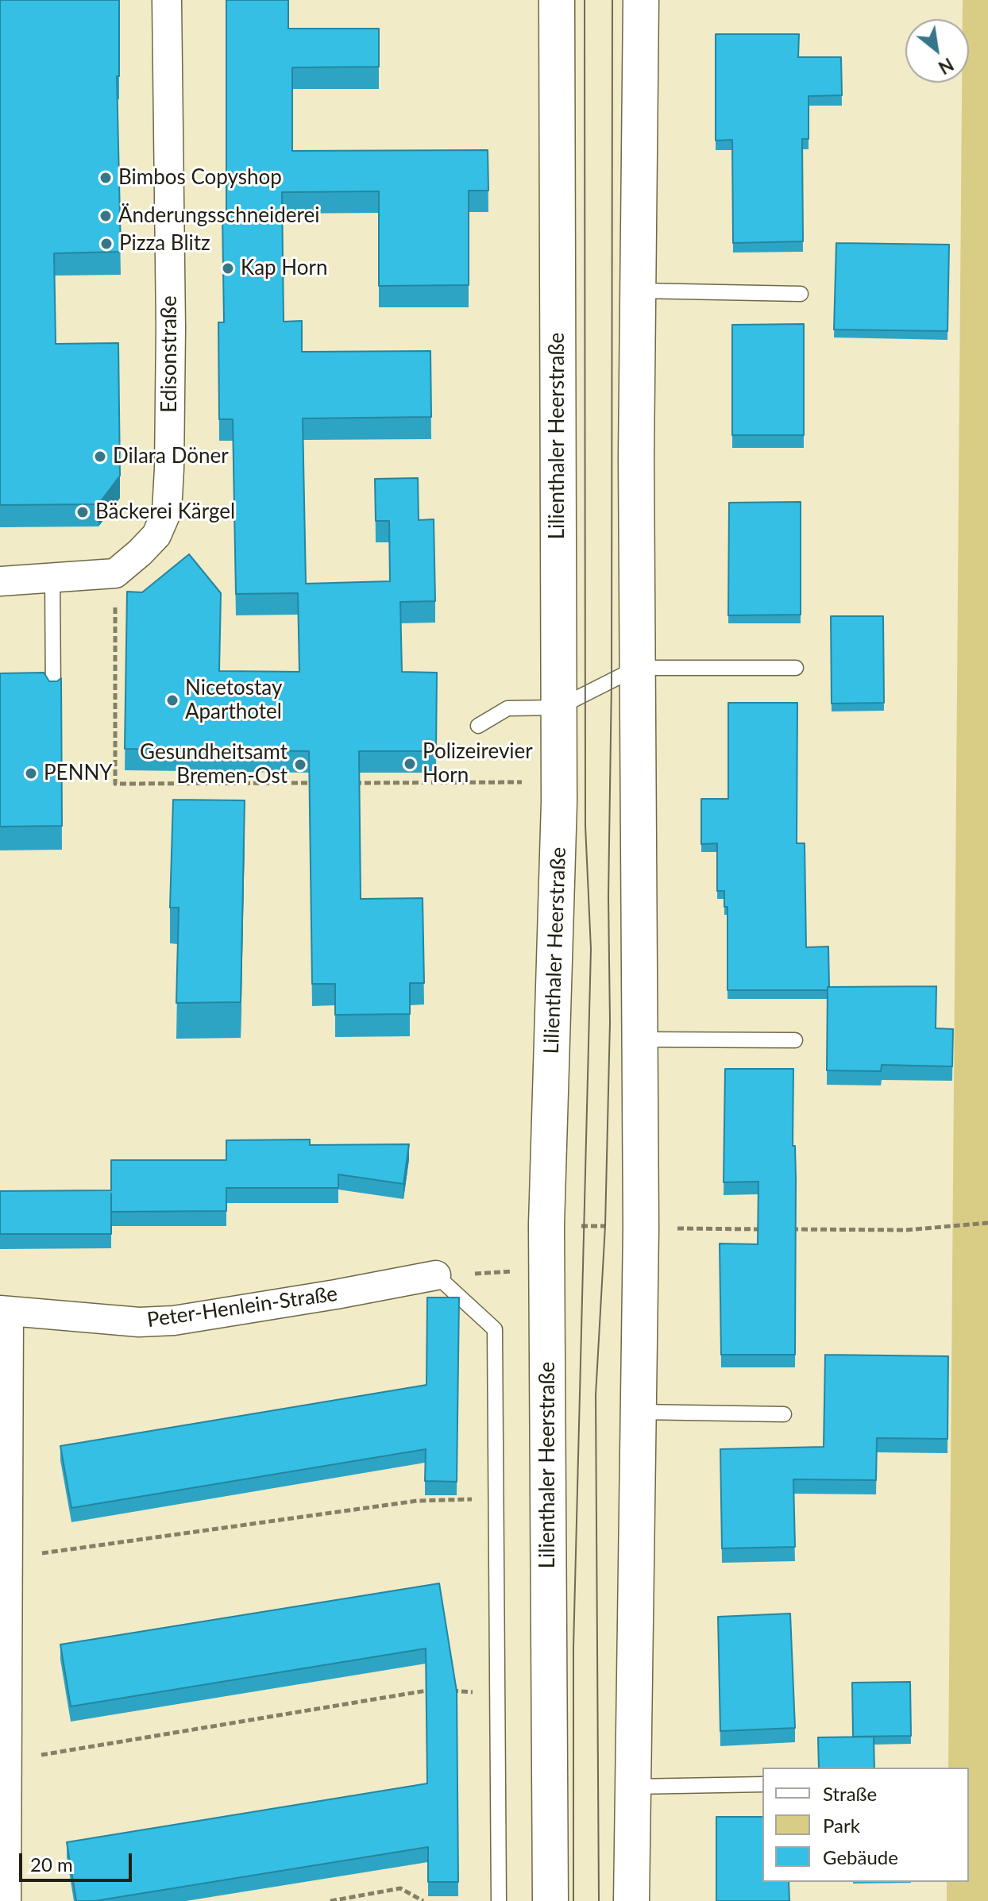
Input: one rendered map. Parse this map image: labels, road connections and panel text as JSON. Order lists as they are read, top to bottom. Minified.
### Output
{"streets":{"main road":["Lilienthaler Heerstraße"],"street":["Edisonstraße","Peter-Henlein-Straße"]},"places":["Bimbos Copyshop","Änderungsschneiderei","Pizza Blitz","Kap Horn","Dilara Döner","Bäckerei Kärgel","Nicetostay Aparthotel","Polizeirevier Horn","Gesundheitsamt Bremen-Ost","PENNY"],"legend":["Straße","Park","Gebäude"],"scale_bar":"20 m","north":"bottom right"}
